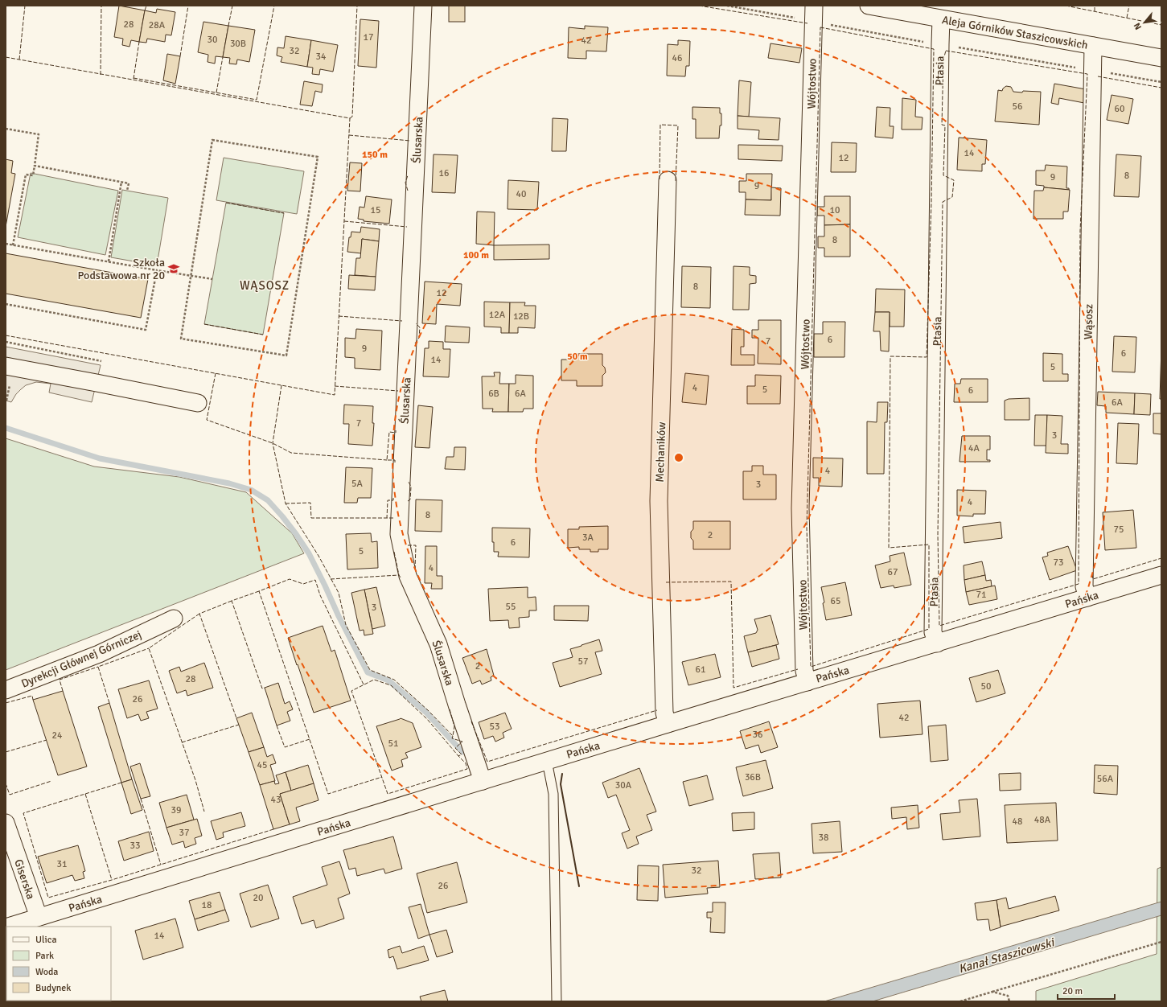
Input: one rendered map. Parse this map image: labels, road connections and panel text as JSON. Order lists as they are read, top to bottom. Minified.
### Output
{"streets":{"street":["Aleja Górników Staszicowskich","Ptasia","Wójtostwo","Ślusarska","Wąsosz","Mechaników","Pańska","Dyrekcji Głównej Górniczej","Giserska"]},"crossings":[["Aleja Górników Staszicowskich","Ptasia"],["Aleja Górników Staszicowskich","Wąsosz"],["Ptasia","Pańska"],["Wójtostwo","Pańska"],["Ślusarska","Pańska"],["Wąsosz","Pańska"],["Mechaników","Pańska"],["Pańska","Giserska"]],"districts":["WĄSOSZ"],"water":["Kanał Staszicowski"],"places":{"school or university":["Szkoła Podstawowa nr 20"]},"house_numbers":["28","28A","17","30","42","30B","32","34","46","56","60","14","12","16","8","9","9","40","15","10","8","8","12","12A","12B","6","7","9","6","14","5","4","5","6","6B","6A","6A","7","3","4A","4","5A","3","4","8","75","2","3A","6","5","73","4","67","71","65","55","3","57","2","61","28","50","26","42","53","36","24","51","45","36B","56A","30A","43","39","48A","48","37","38","33","31","32","26","20","18","14"],"legend":["Ulica","Park","Woda","Budynek"],"scale_bar":"20 m","north":"bottom left","rings":["150 m","100 m","50 m"]}
